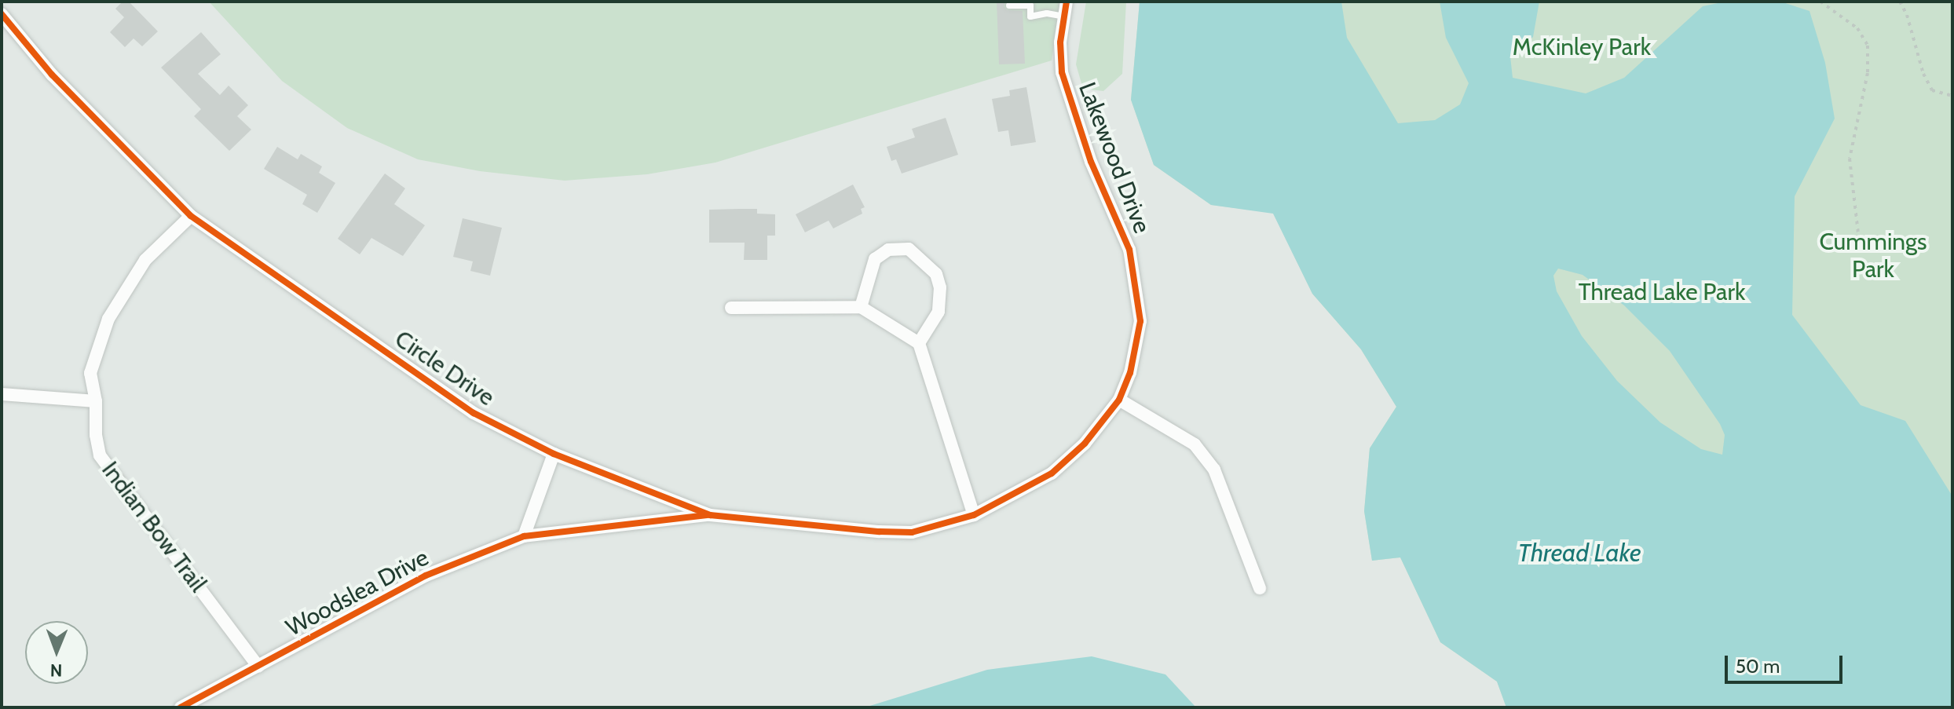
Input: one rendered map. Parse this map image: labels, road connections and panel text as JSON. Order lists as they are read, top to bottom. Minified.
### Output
{"streets":{"street":["Lakewood Drive","Circle Drive","Indian Bow Trail","Woodslea Drive"]},"crossings":[["Lakewood Drive","Circle Drive"],["Circle Drive","Indian Bow Trail"],["Circle Drive","Woodslea Drive"],["Indian Bow Trail","Woodslea Drive"]],"water":["Thread Lake"],"parks":["McKinley Park","Cummings Park","Thread Lake Park"],"scale_bar":"50 m","north":"bottom"}
